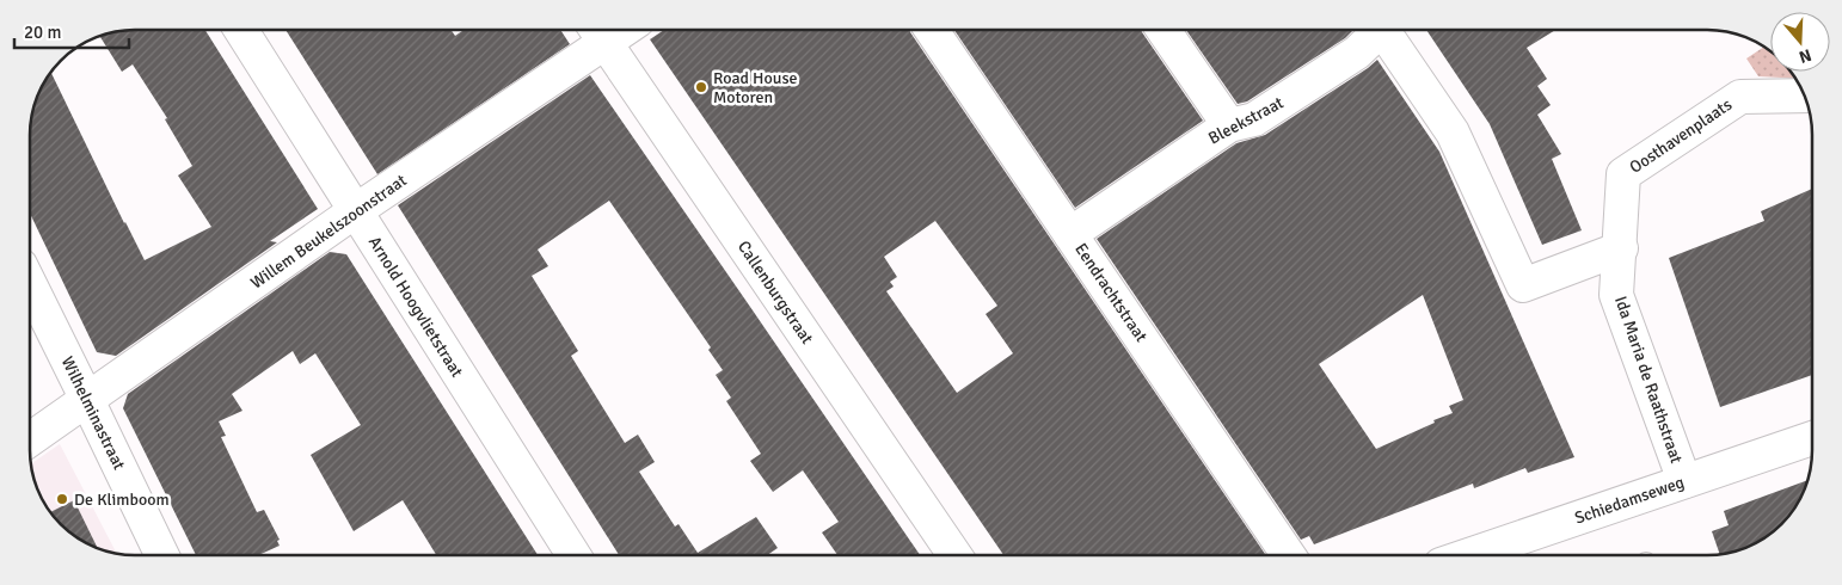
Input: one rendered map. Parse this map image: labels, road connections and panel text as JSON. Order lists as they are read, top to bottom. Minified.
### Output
{"streets":{"street":["Bleekstraat","Oosthavenplaats","Willem Beukelszoonstraat","Callenburgstraat","Eendrachtstraat","Arnold Hoogvlietstraat","Ida Maria de Raathstraat","Wilhelminastraat","Schiedamseweg"]},"crossings":[["Bleekstraat","Eendrachtstraat"],["Oosthavenplaats","Ida Maria de Raathstraat"],["Willem Beukelszoonstraat","Callenburgstraat"],["Willem Beukelszoonstraat","Arnold Hoogvlietstraat"],["Willem Beukelszoonstraat","Wilhelminastraat"],["Ida Maria de Raathstraat","Schiedamseweg"]],"places":["Road House Motoren","De Klimboom"],"scale_bar":"20 m","north":"bottom"}
